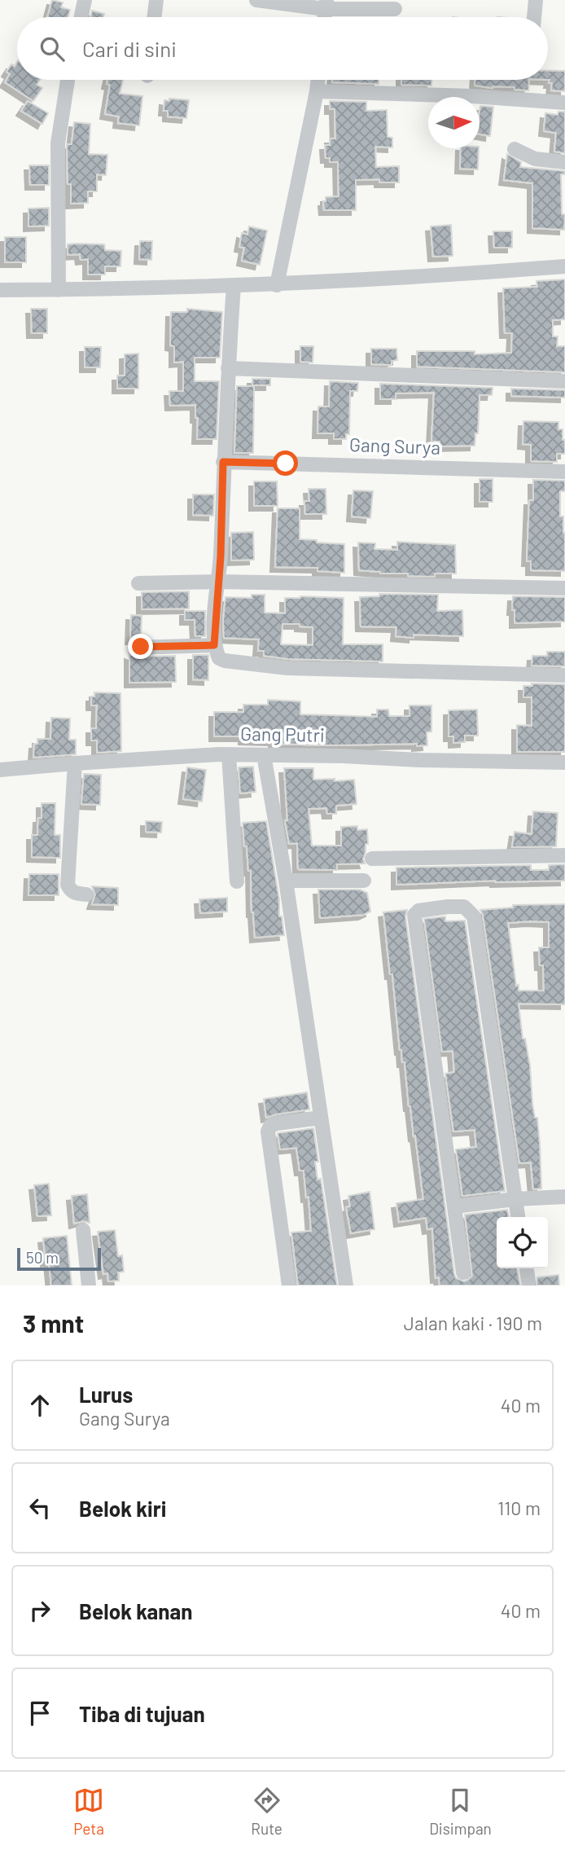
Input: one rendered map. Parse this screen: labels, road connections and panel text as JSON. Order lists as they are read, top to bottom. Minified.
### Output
{"streets":{"street":["Gang Surya","Gang Putri"]},"scale_bar":"50 m","north":"right","page":{"search":"Cari di sini","scale":"50 m","heading":["3 mnt","Jalan kaki · 190 m"],"list":[["Lurus","Gang Surya","40 m"],["Belok kiri","110 m"],["Belok kanan","40 m"],"Tiba di tujuan"],"nav":["Peta","Rute","Disimpan"]}}
